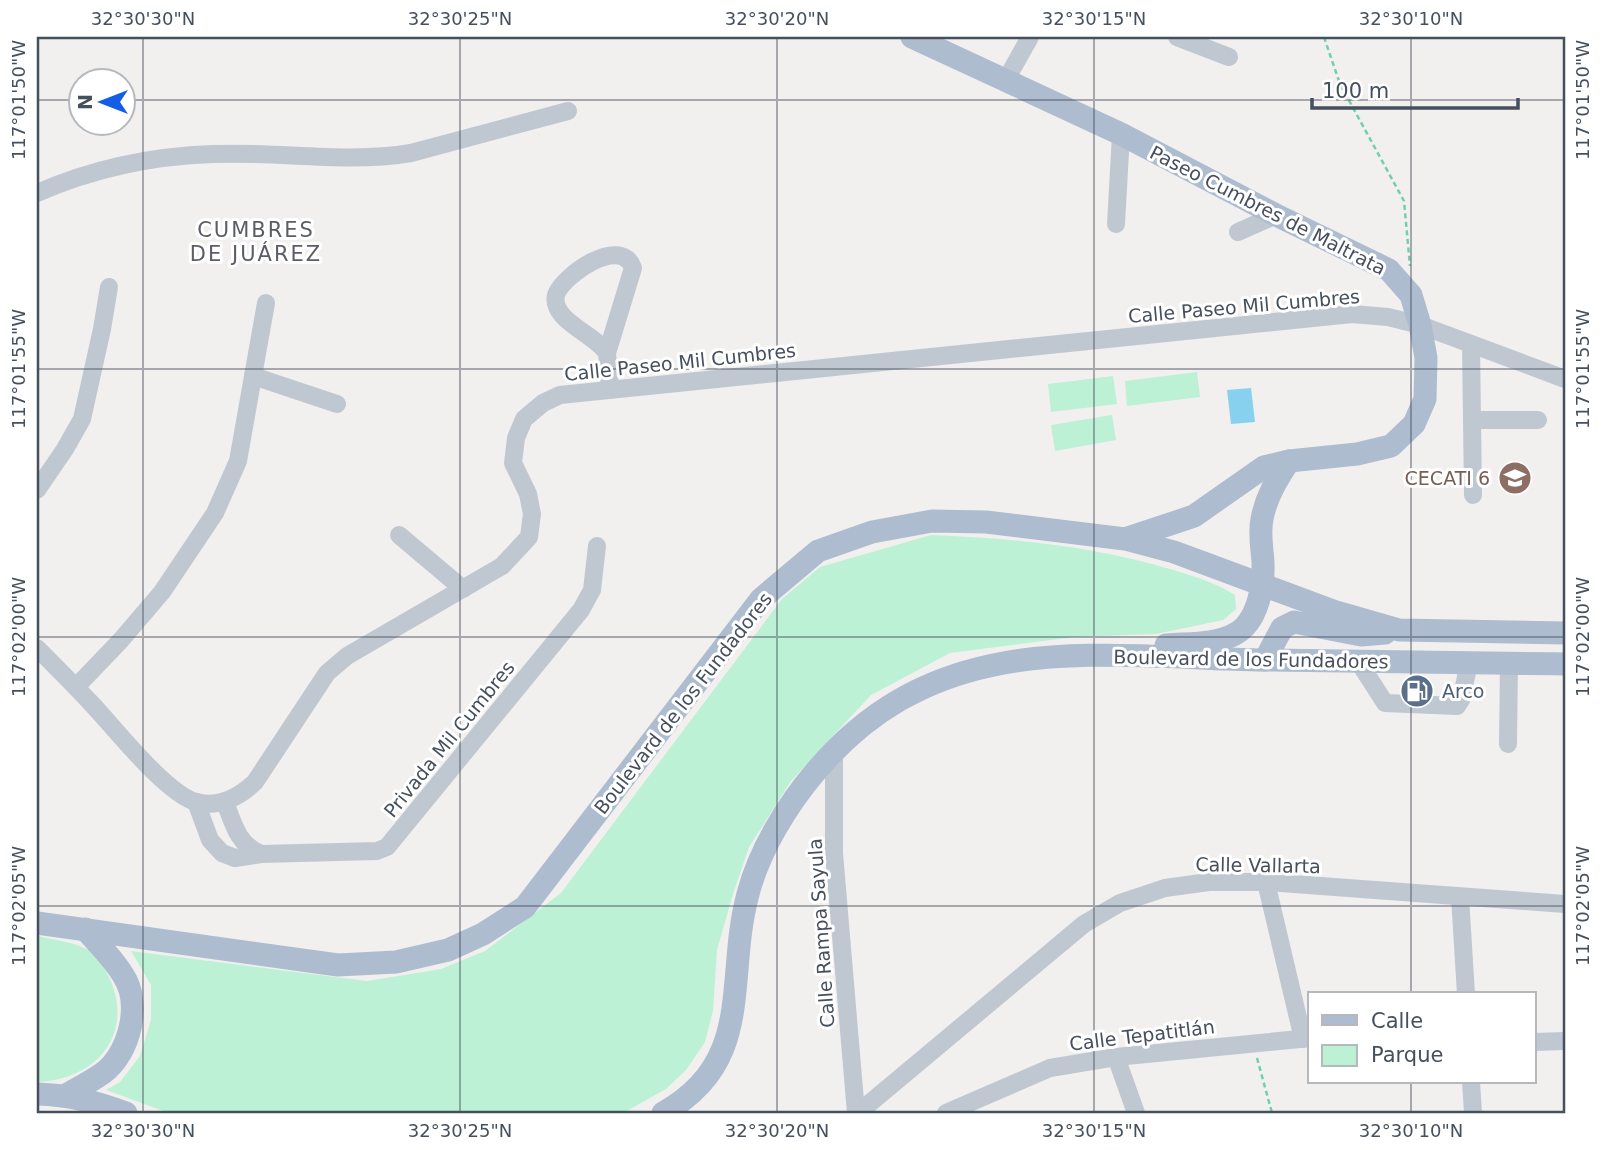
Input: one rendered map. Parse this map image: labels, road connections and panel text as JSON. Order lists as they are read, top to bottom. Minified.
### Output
{"streets":{"main road":["Paseo Cumbres de Maltrata","Boulevard de los Fundadores"],"street":["Calle Paseo Mil Cumbres","Privada Mil Cumbres","Calle Vallarta","Calle Rampa Sayula","Calle Tepatitlán"]},"crossings":[["Paseo Cumbres de Maltrata","Calle Paseo Mil Cumbres"],["Paseo Cumbres de Maltrata","Boulevard de los Fundadores"],["Boulevard de los Fundadores","Calle Rampa Sayula"],["Calle Vallarta","Calle Rampa Sayula"]],"districts":["CUMBRES DE JUÁREZ"],"places":{"school or university":["CECATI 6"],"fuel station":["Arco"]},"legend":["Calle","Parque"],"scale_bar":"100 m","north":"left","coordinates":["32°30'30\"N","32°30'25\"N","32°30'20\"N","32°30'15\"N","32°30'10\"N","117°01'50\"W","117°01'55\"W","117°02'00\"W","117°02'05\"W"]}
